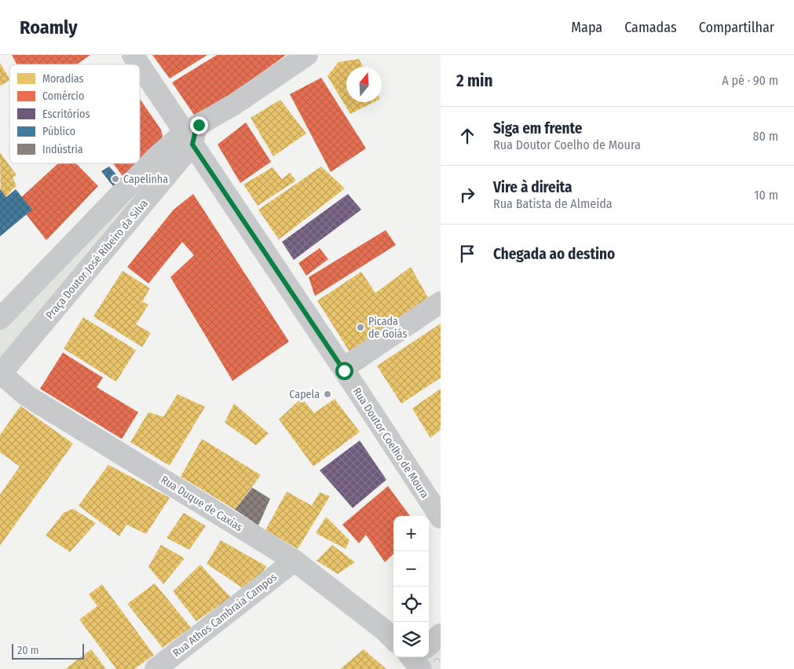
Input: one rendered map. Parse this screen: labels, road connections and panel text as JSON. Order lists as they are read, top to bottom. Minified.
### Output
{"streets":{"street":["Praça Doutor José Ribeiro da Silva","Rua Doutor Coelho de Moura","Rua Duque de Caxias","Rua Athos Cambraia Campos"]},"crossings":[["Praça Doutor José Ribeiro da Silva","Rua Doutor Coelho de Moura"],["Praça Doutor José Ribeiro da Silva","Rua Duque de Caxias"],["Rua Duque de Caxias","Rua Athos Cambraia Campos"]],"places":["Capelinha","Picada de Goiás","Capela"],"legend":["Moradias","Comércio","Escritórios","Público","Indústria"],"scale_bar":"20 m","north":"top","page":{"header":"Roamly","nav":["Mapa","Camadas","Compartilhar"],"heading":["2 min","A pé · 90 m"],"list":[["Siga em frente","Rua Doutor Coelho de Moura","80 m"],["Vire à direita","Rua Batista de Almeida","10 m"],"Chegada ao destino"],"map_buttons":["+","−"],"scale":"20 m"}}
